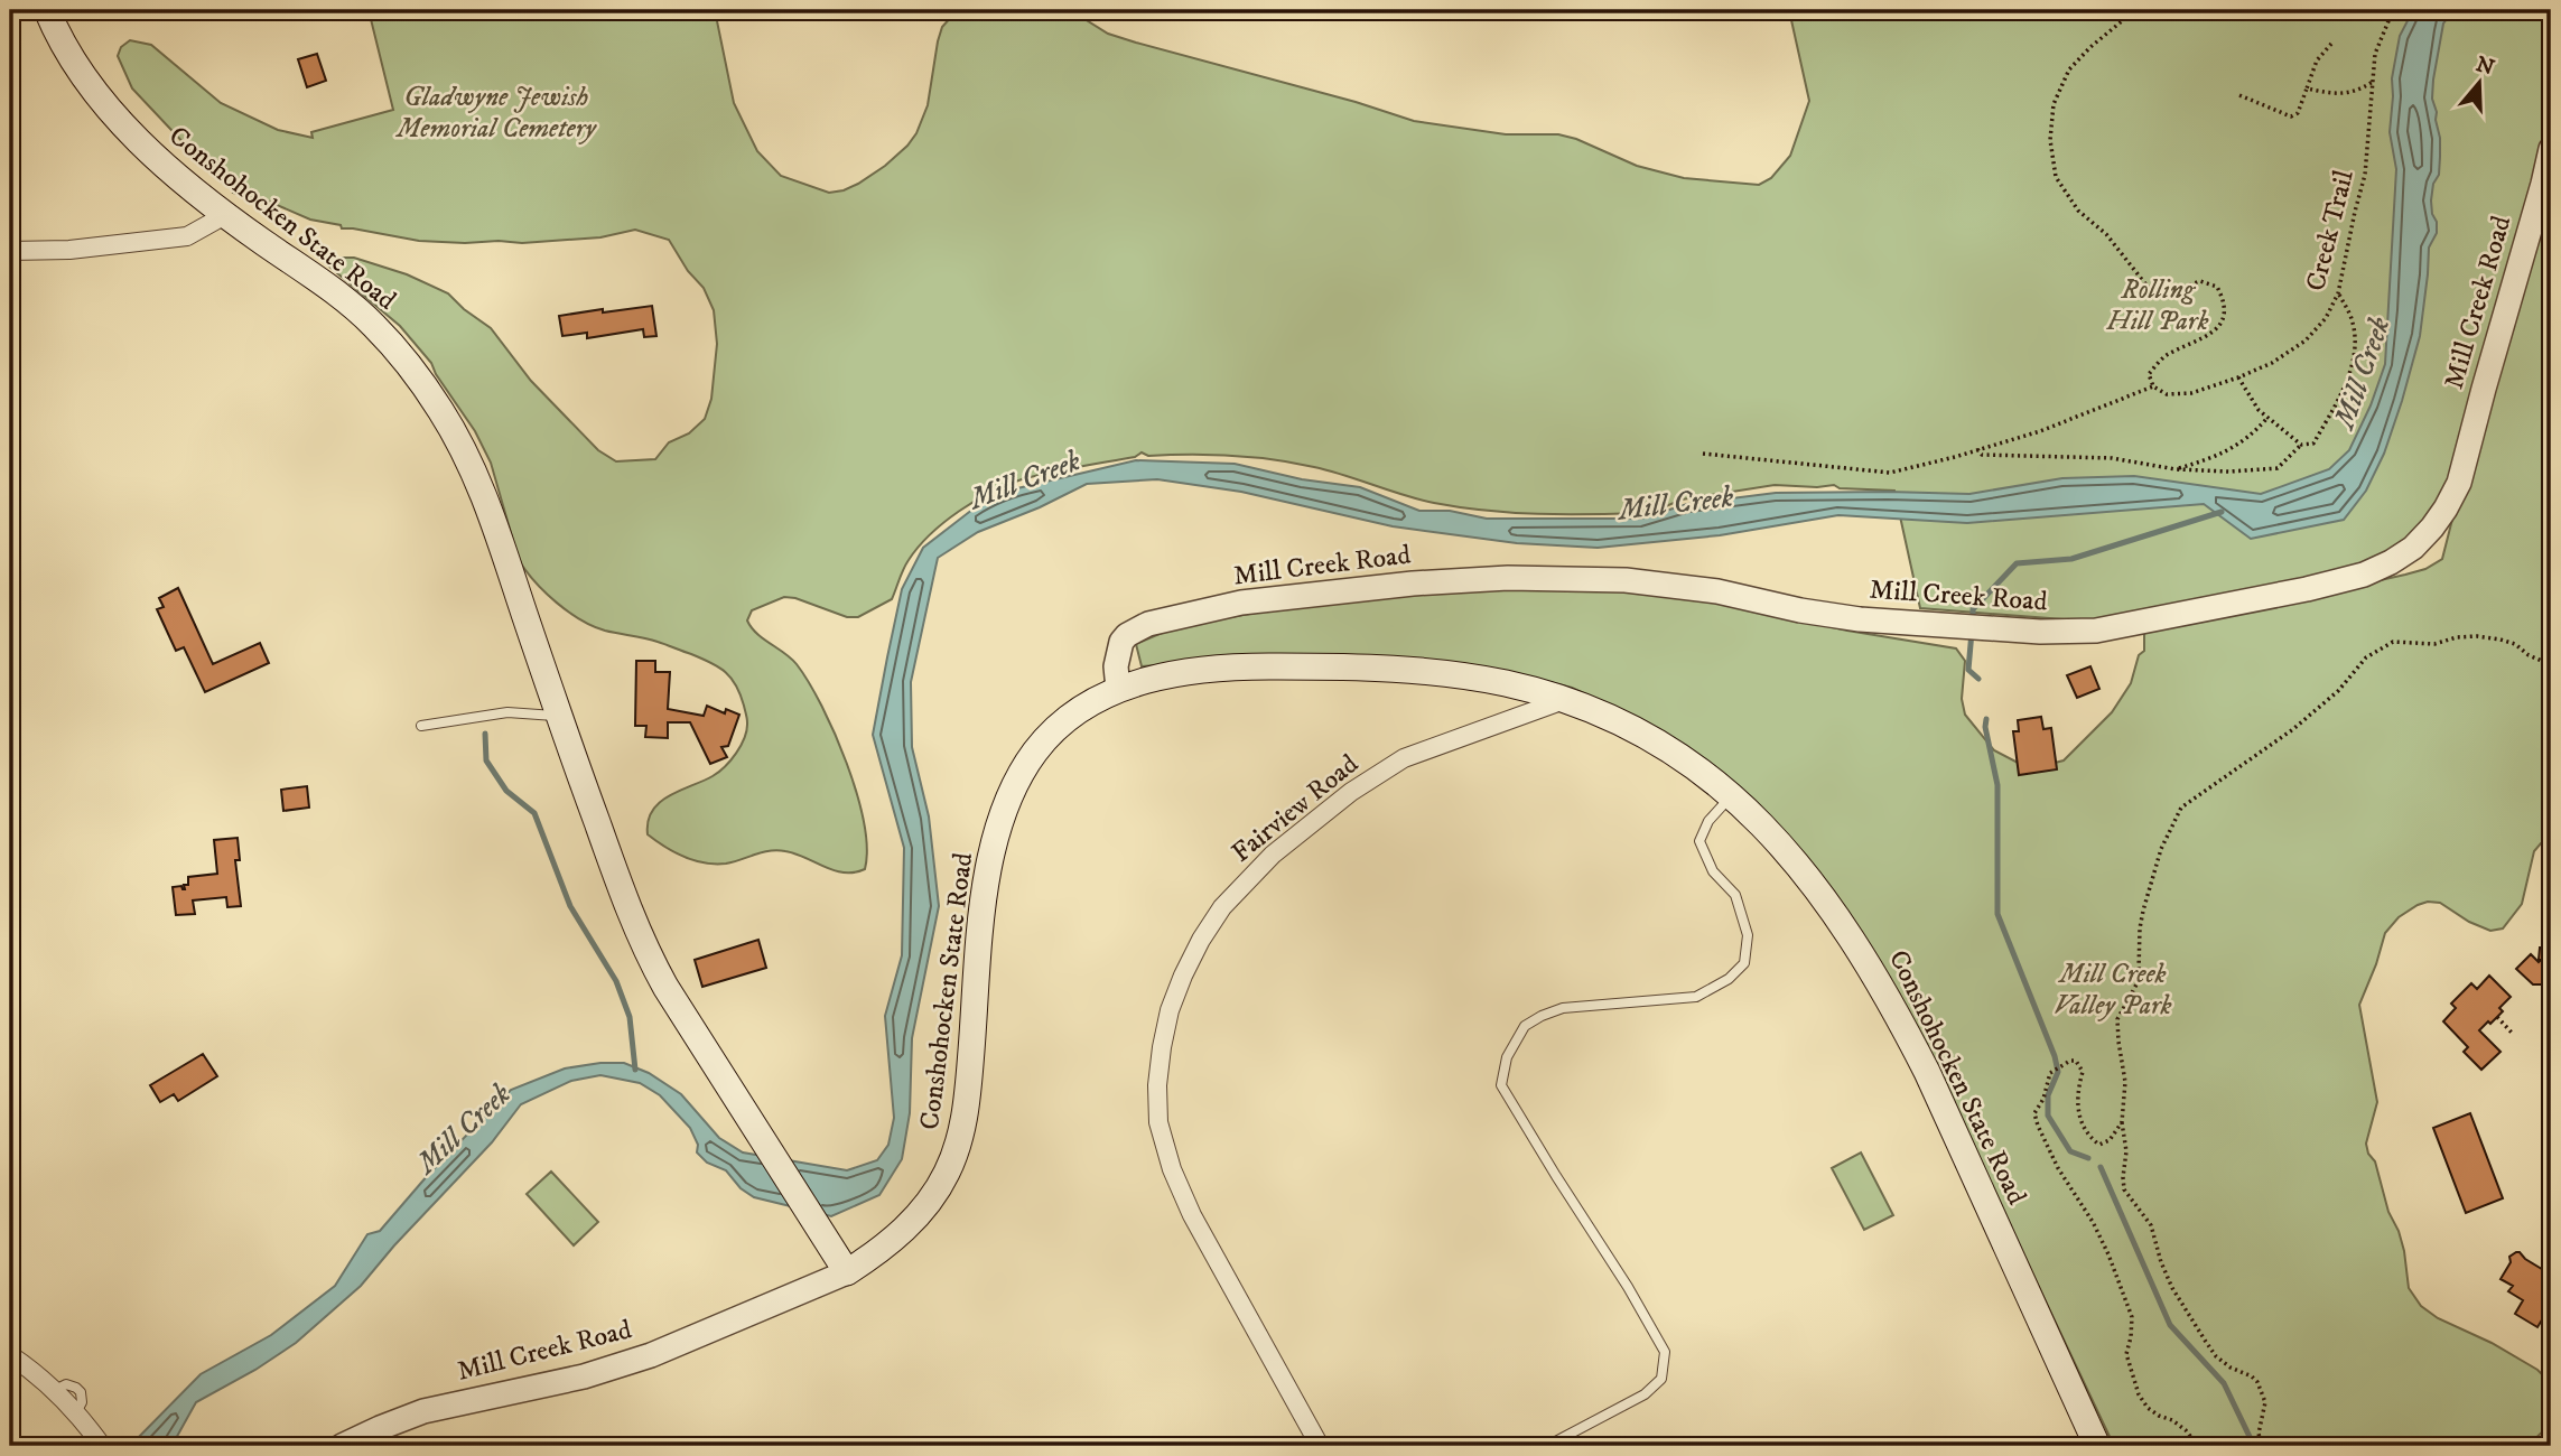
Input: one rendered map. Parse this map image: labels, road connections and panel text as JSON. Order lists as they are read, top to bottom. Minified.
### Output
{"streets":{"main road":["Conshohocken State Road"],"street":["Mill Creek Road","Fairview Road"],"path":["Creek Trail"]},"crossings":[["Conshohocken State Road","Mill Creek Road"],["Conshohocken State Road","Fairview Road"]],"water":["Mill Creek"],"parks":["Gladwyne Jewish Memorial Cemetery","Rolling Hill Park","Mill Creek Valley Park"],"north":"top"}
